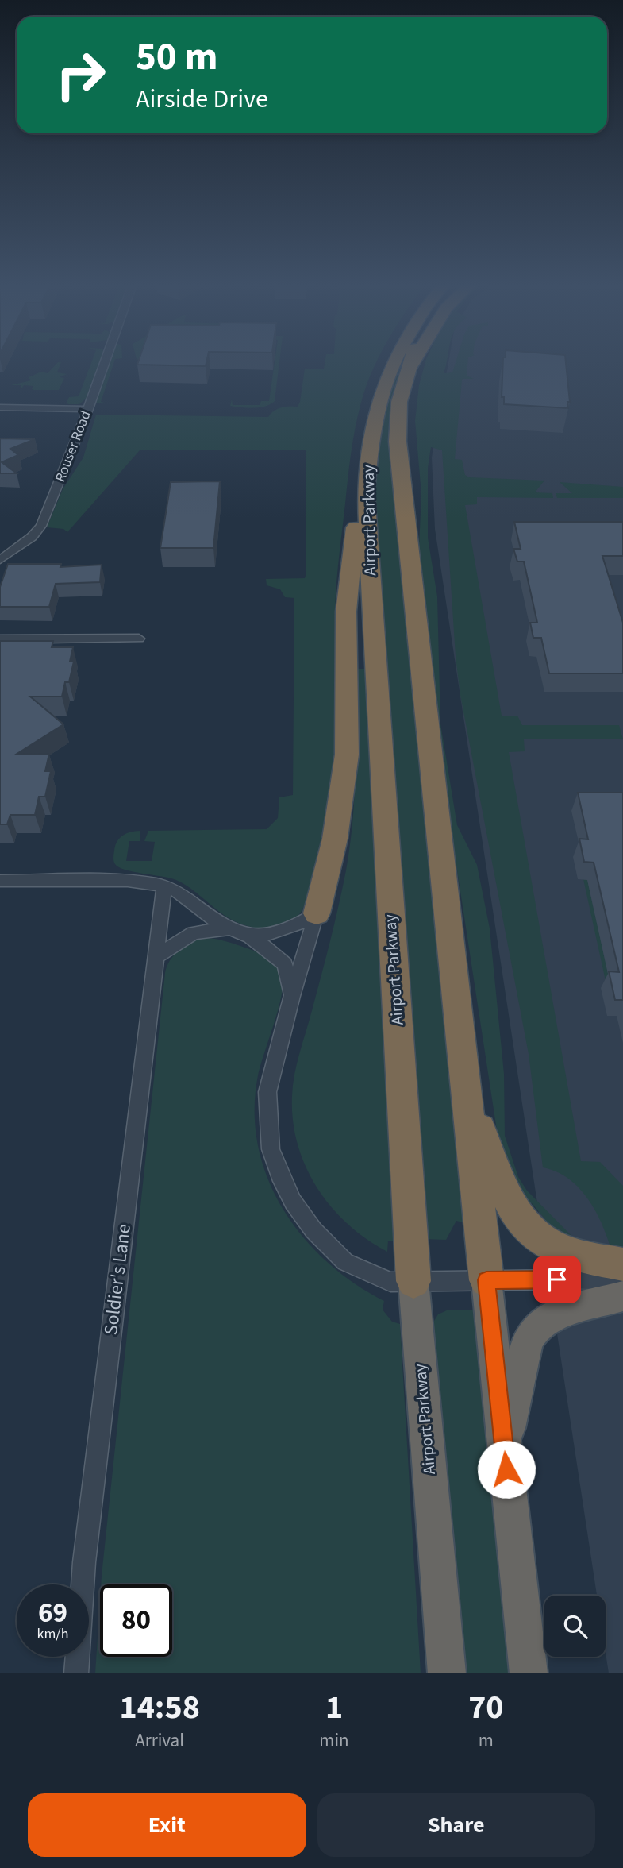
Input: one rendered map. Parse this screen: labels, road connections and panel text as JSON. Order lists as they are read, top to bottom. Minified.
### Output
{"streets":{"highway":["Airport Parkway"],"street":["Rouser Road","Soldier's Lane"]},"page":{"turn":["50 m","Airside Drive"],"speed":"69 km/h","limit":"80","eta":["14:58","Arrival","1","min","70","m"],"buttons":["Exit","Share"]}}
